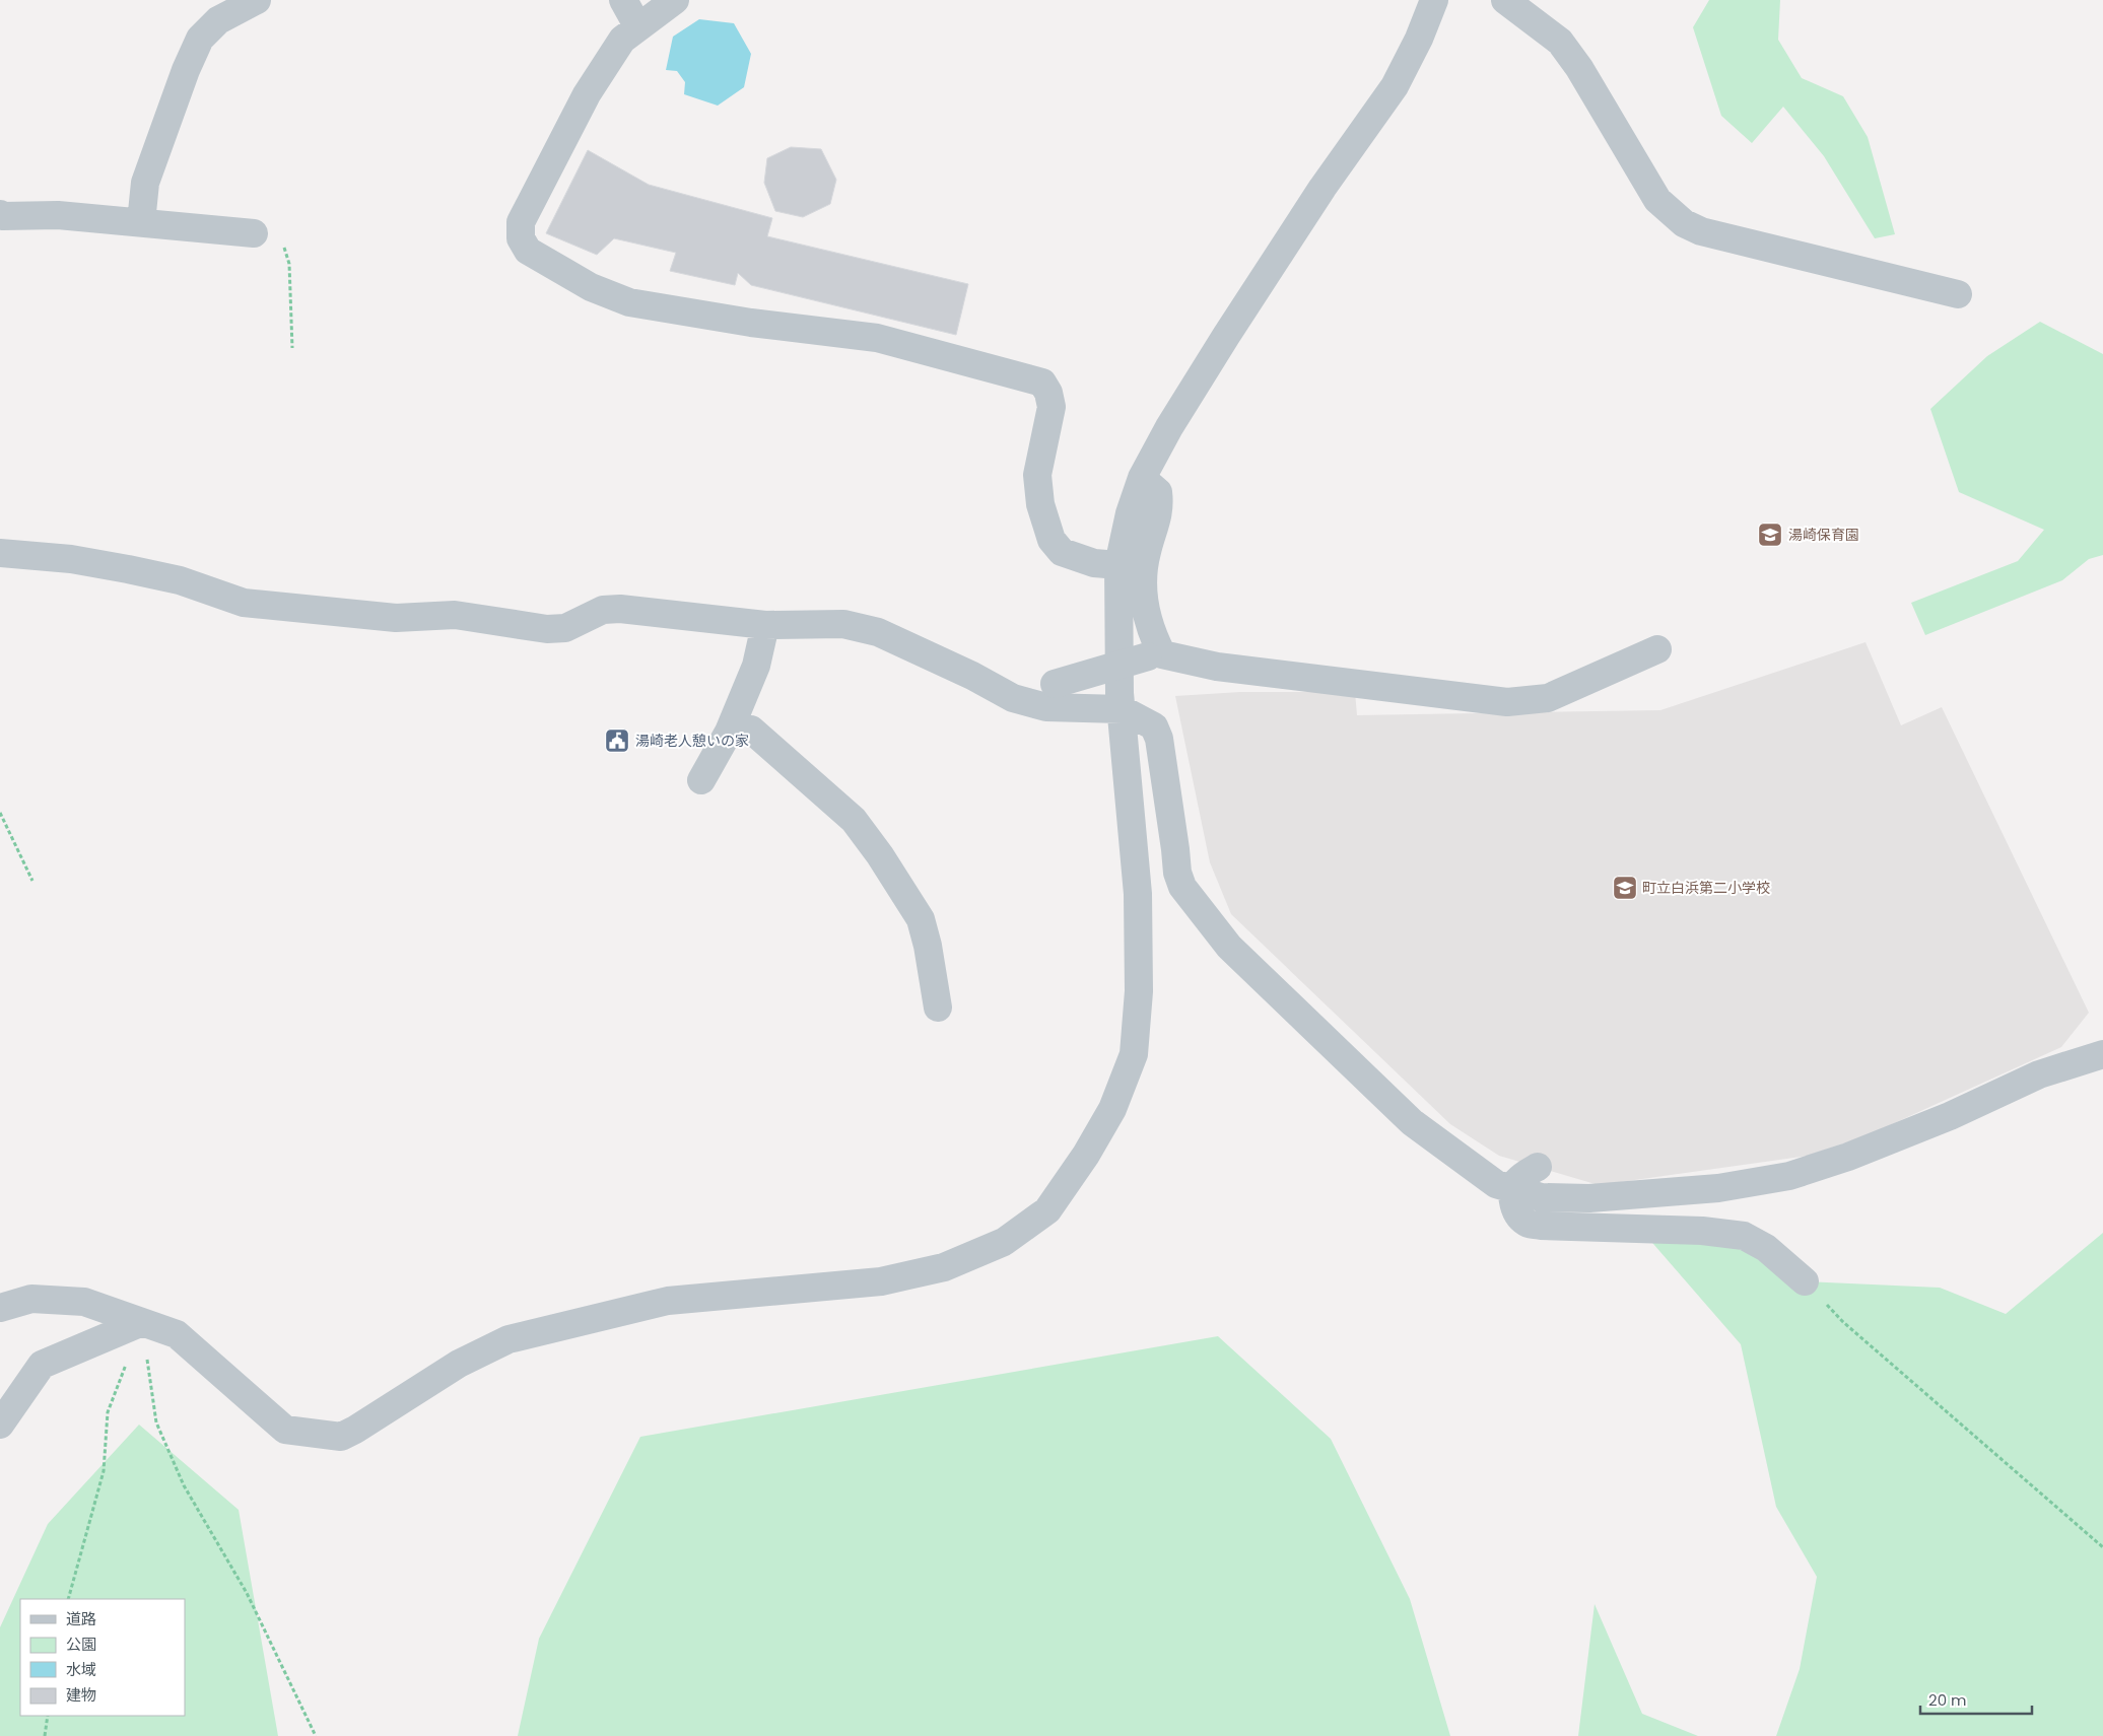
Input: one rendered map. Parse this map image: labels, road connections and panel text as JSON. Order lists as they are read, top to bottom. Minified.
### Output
{"places":{"school or university":["湯崎保育園","町立白浜第二小学校"],"public building":["湯崎老人憩いの家"]},"legend":["道路","公園","水域","建物"],"scale_bar":"20 m"}
